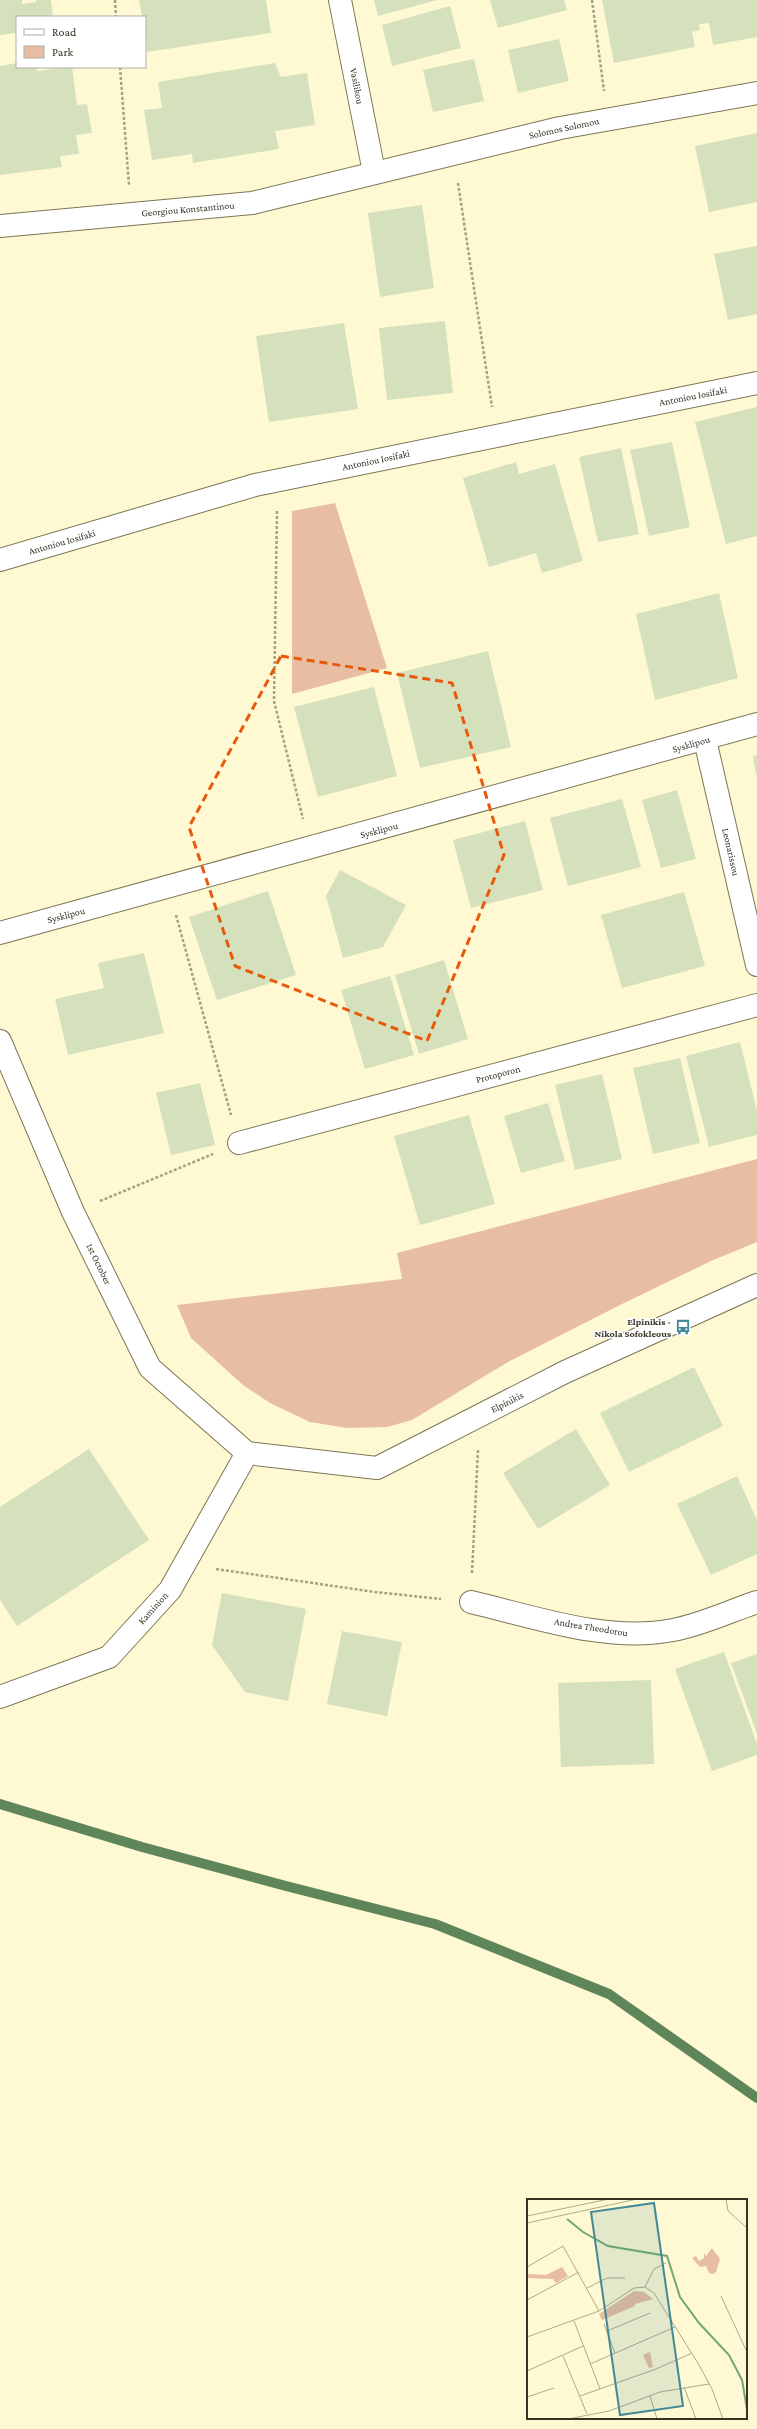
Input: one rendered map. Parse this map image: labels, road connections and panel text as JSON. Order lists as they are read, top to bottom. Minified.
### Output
{"streets":{"street":["Vasilikou","Solomos Solomou","Georgiou Konstantinou","Antoniou Iosifaki","Sysklipou","Leonarissou","Protoporon","1st October","Elpinikis","Kaminion","Andrea Theodorou"]},"crossings":[["Vasilikou","Solomos Solomou"],["Vasilikou","Georgiou Konstantinou"],["Solomos Solomou","Georgiou Konstantinou"],["Sysklipou","Leonarissou"],["1st October","Elpinikis"],["1st October","Kaminion"],["Elpinikis","Kaminion"]],"places":{"bus stop":["Elpinikis - Nikola Sofokleous"]},"legend":["Road","Park"]}
